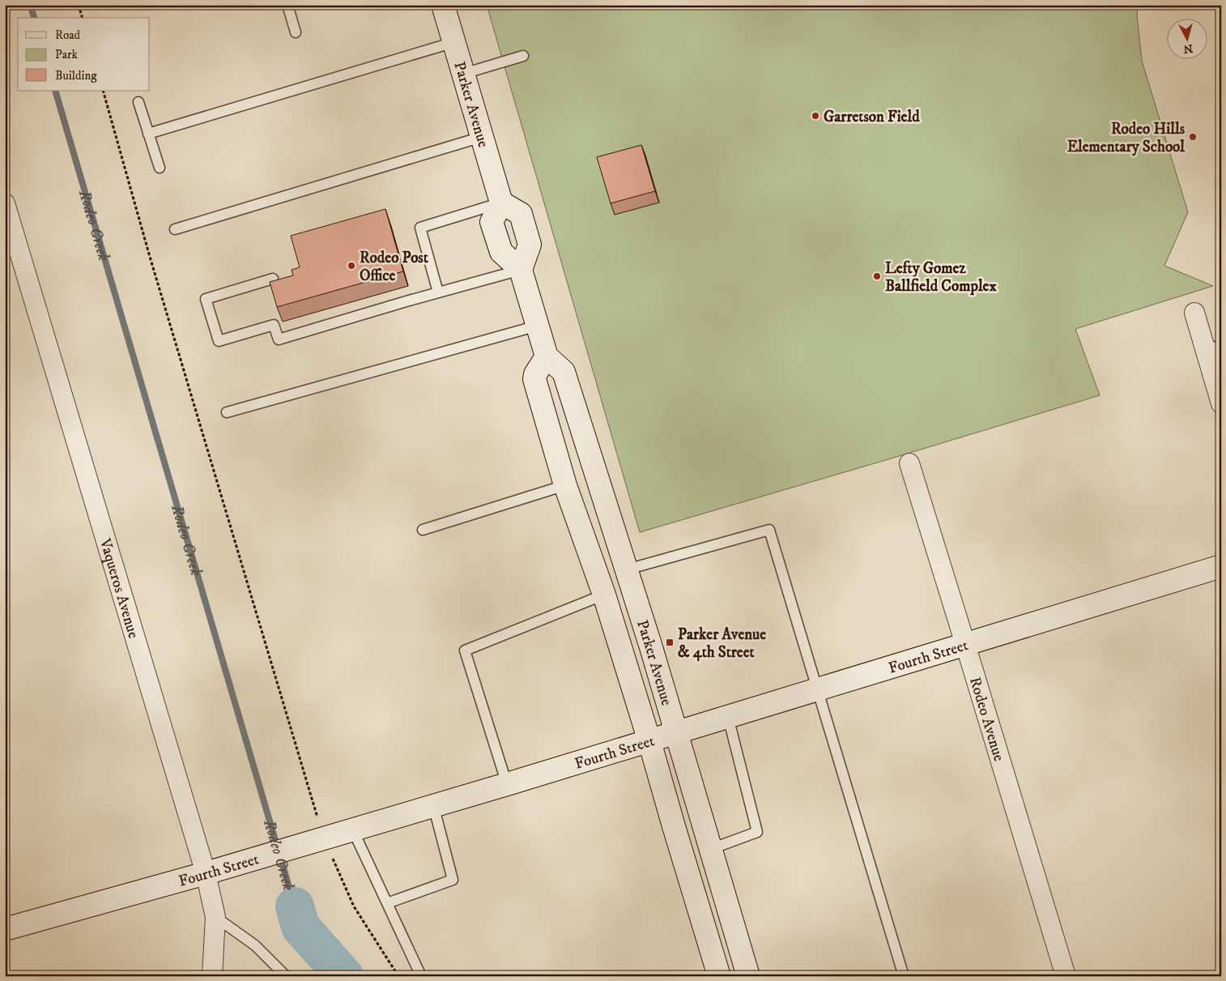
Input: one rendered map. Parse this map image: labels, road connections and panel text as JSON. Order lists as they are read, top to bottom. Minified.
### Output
{"streets":{"main road":["Parker Avenue","Fourth Street"],"street":["Vaqueros Avenue","Rodeo Avenue"]},"crossings":[["Parker Avenue","Fourth Street"],["Vaqueros Avenue","Fourth Street"],["Fourth Street","Rodeo Avenue"]],"water":["Rodeo Creek"],"places":{"other":["Garretson Field","Rodeo Hills Elementary School","Rodeo Post Office","Lefty Gomez Ballfield Complex"],"transit":["Parker Avenue & 4th Street"]},"legend":["Road","Park","Building"],"north":"bottom"}
